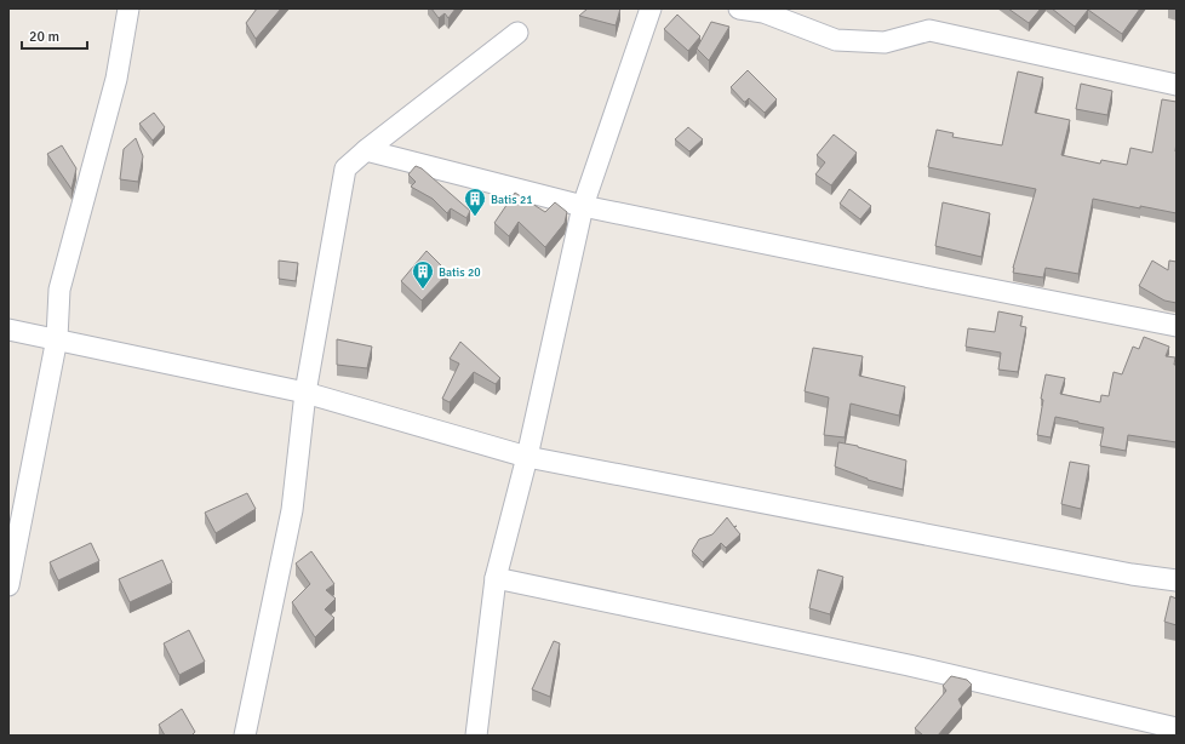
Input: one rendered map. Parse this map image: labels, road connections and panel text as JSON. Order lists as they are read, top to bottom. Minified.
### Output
{"places":{"building":["Batis 21","Batis 20"]},"scale_bar":"20 m"}
